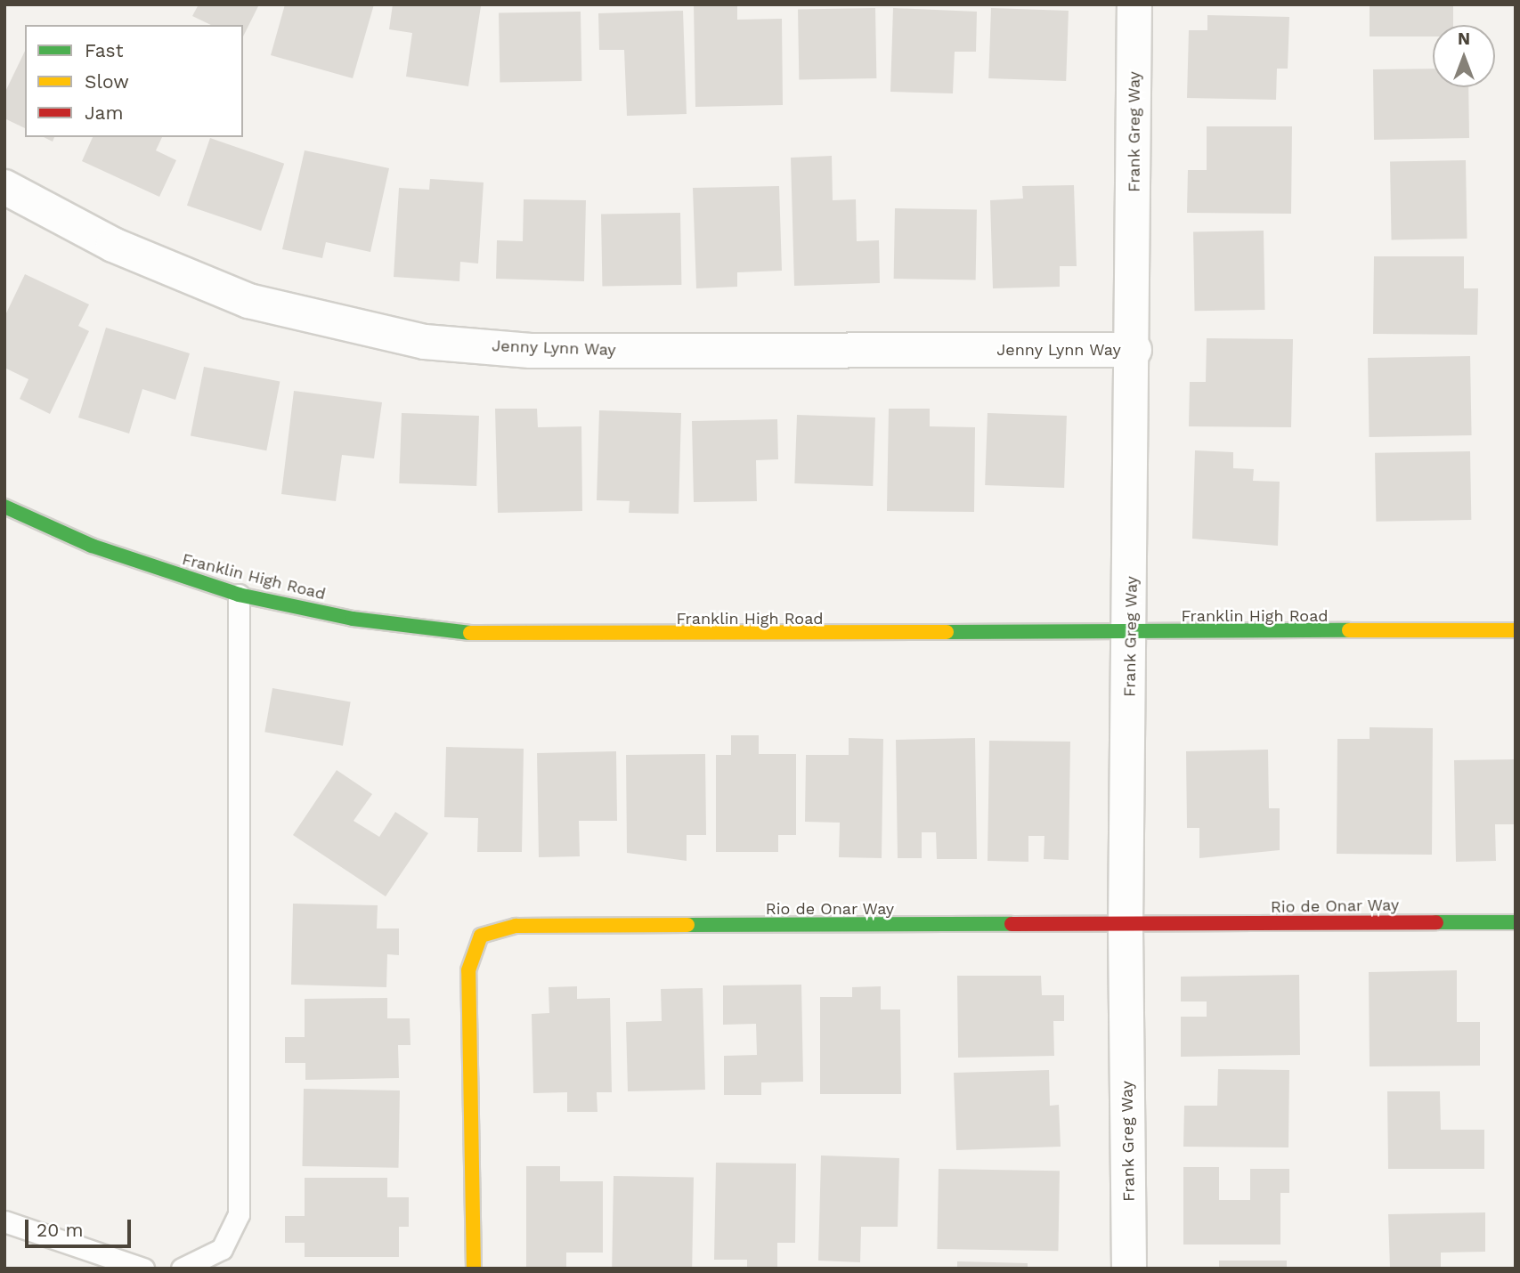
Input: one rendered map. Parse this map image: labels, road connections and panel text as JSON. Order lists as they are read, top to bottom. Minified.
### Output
{"streets":{"street":["Frank Greg Way","Jenny Lynn Way","Franklin High Road","Rio de Onar Way"]},"crossings":[["Frank Greg Way","Jenny Lynn Way"],["Frank Greg Way","Franklin High Road"],["Frank Greg Way","Rio de Onar Way"]],"legend":["Fast","Slow","Jam"],"scale_bar":"20 m","north":"top"}
